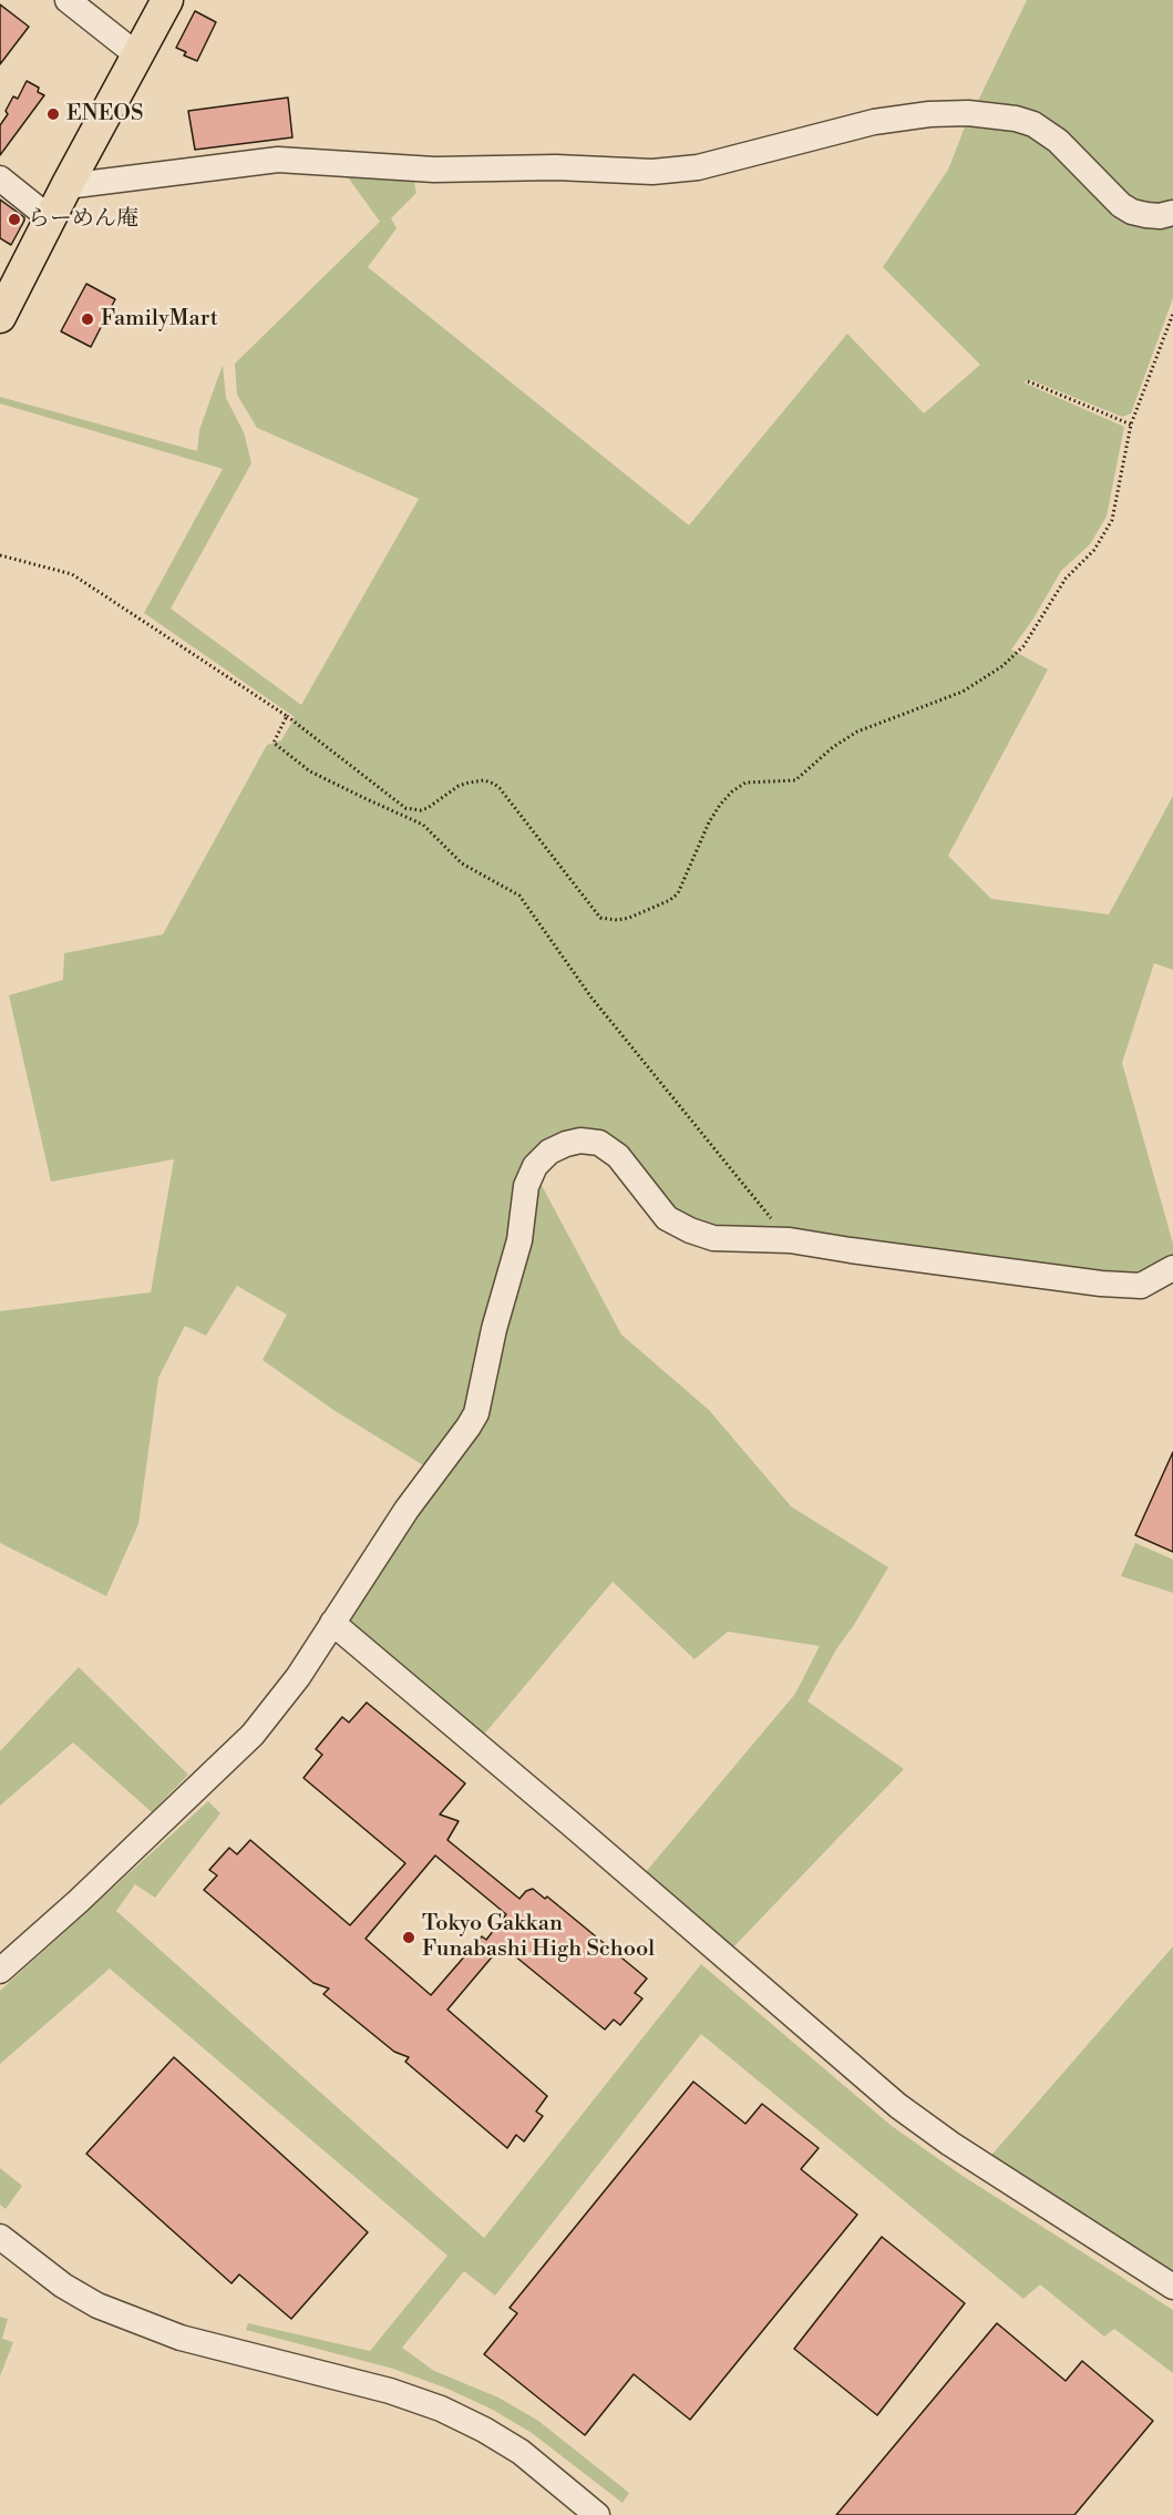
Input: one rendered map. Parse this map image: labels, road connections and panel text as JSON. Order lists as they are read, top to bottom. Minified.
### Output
{"places":["ENEOS","らーめん庵","FamilyMart","Tokyo Gakkan Funabashi High School"]}
